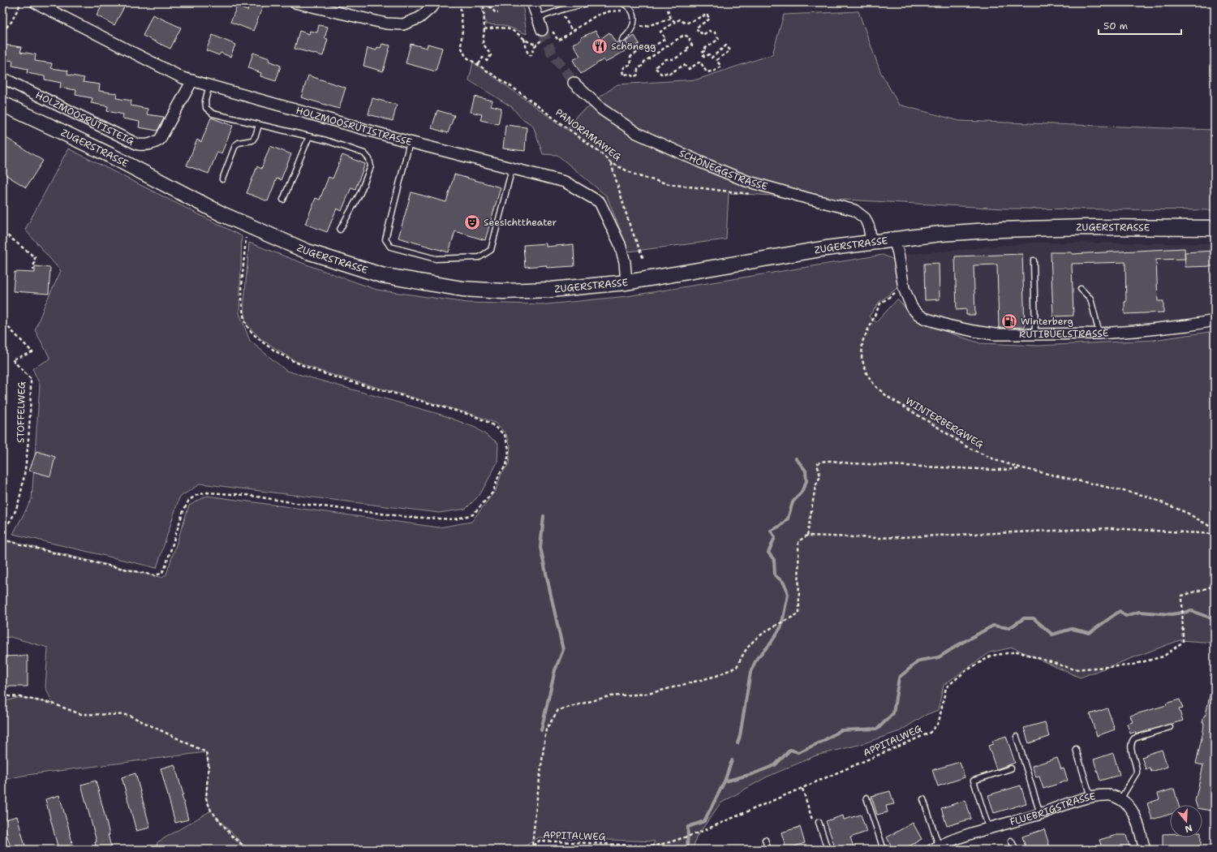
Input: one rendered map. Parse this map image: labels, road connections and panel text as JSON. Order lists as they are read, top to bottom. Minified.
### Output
{"streets":{"main road":["ZUGERSTRASSE"],"street":["HOLZMOOSRÜTISTEIG","HOLZMOOSRÜTISTRASSE","SCHÖNEGGSTRASSE","RÜTIBÜELSTRASSE","FLUEBRIGSTRASSE"],"path":["PANORAMAWEG","STOFFELWEG","WINTERBERGWEG","APPITALWEG"]},"crossings":[["HOLZMOOSRÜTISTEIG","HOLZMOOSRÜTISTRASSE"],["HOLZMOOSRÜTISTRASSE","ZUGERSTRASSE"],["ZUGERSTRASSE","SCHÖNEGGSTRASSE"],["ZUGERSTRASSE","RÜTIBÜELSTRASSE"],["RÜTIBÜELSTRASSE","WINTERBERGWEG"]],"places":{"restaurant":["Schönegg"],"theatre":["Seesichttheater"],"fuel station":["Winterberg"]},"scale_bar":"50 m","north":"bottom"}
